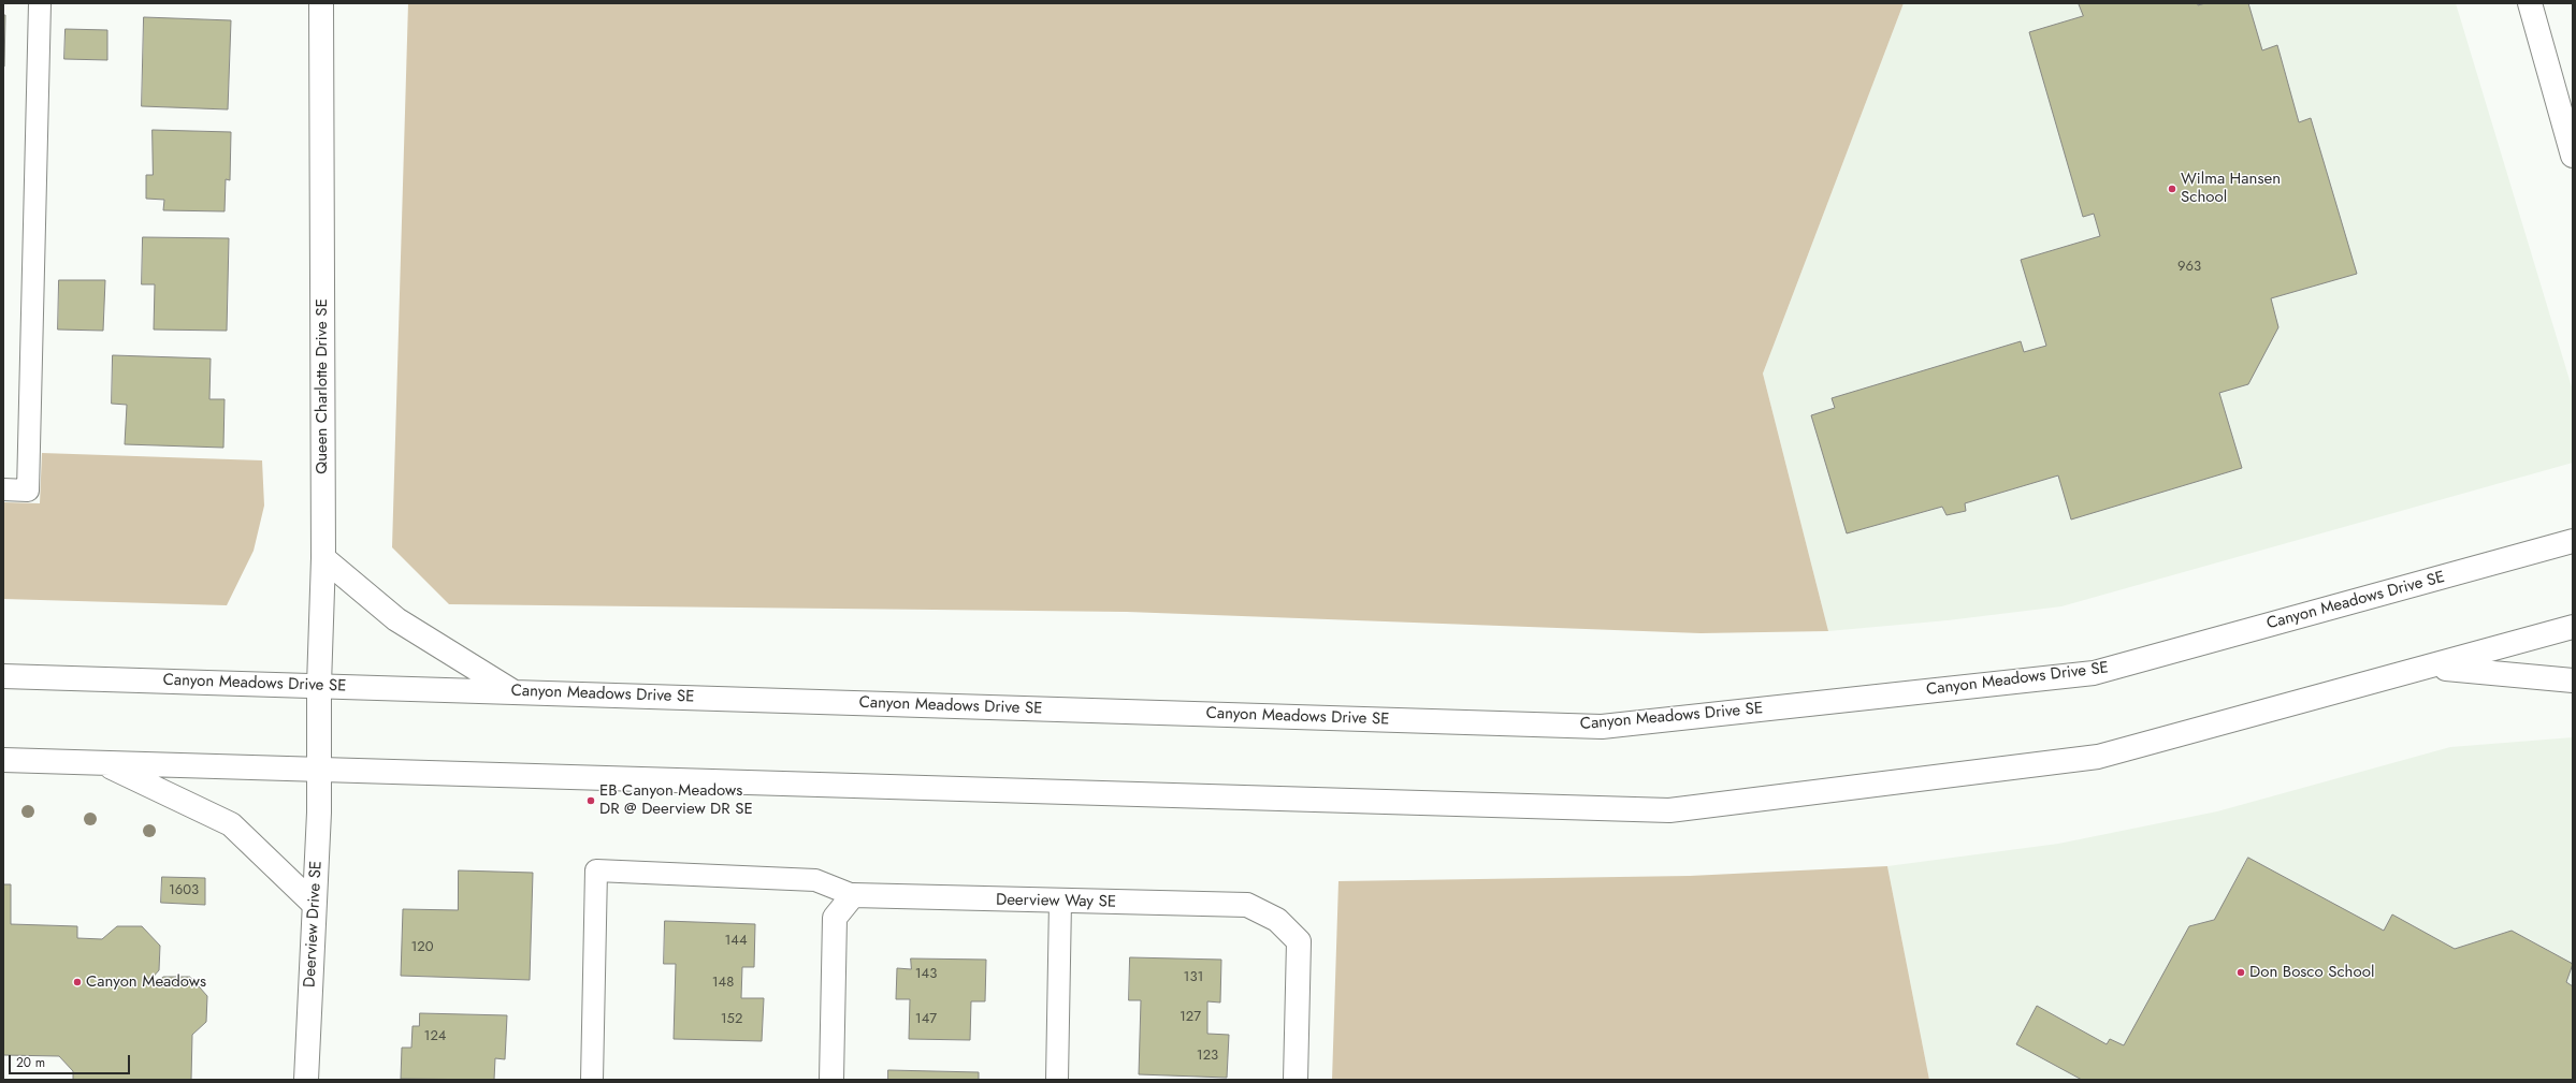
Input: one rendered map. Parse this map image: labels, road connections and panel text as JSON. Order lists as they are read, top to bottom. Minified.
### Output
{"streets":{"street":["Queen Charlotte Drive SE","Canyon Meadows Drive SE","Deerview Way SE","Deerview Drive SE"]},"crossings":[["Queen Charlotte Drive SE","Canyon Meadows Drive SE"],["Queen Charlotte Drive SE","Deerview Drive SE"]],"places":["Wilma Hansen School","EB Canyon Meadows DR @ Deerview DR SE","Don Bosco School","Canyon Meadows"],"house_numbers":["963","1603","144","120","143","131","148","127","152","147","124","123"],"scale_bar":"20 m"}
